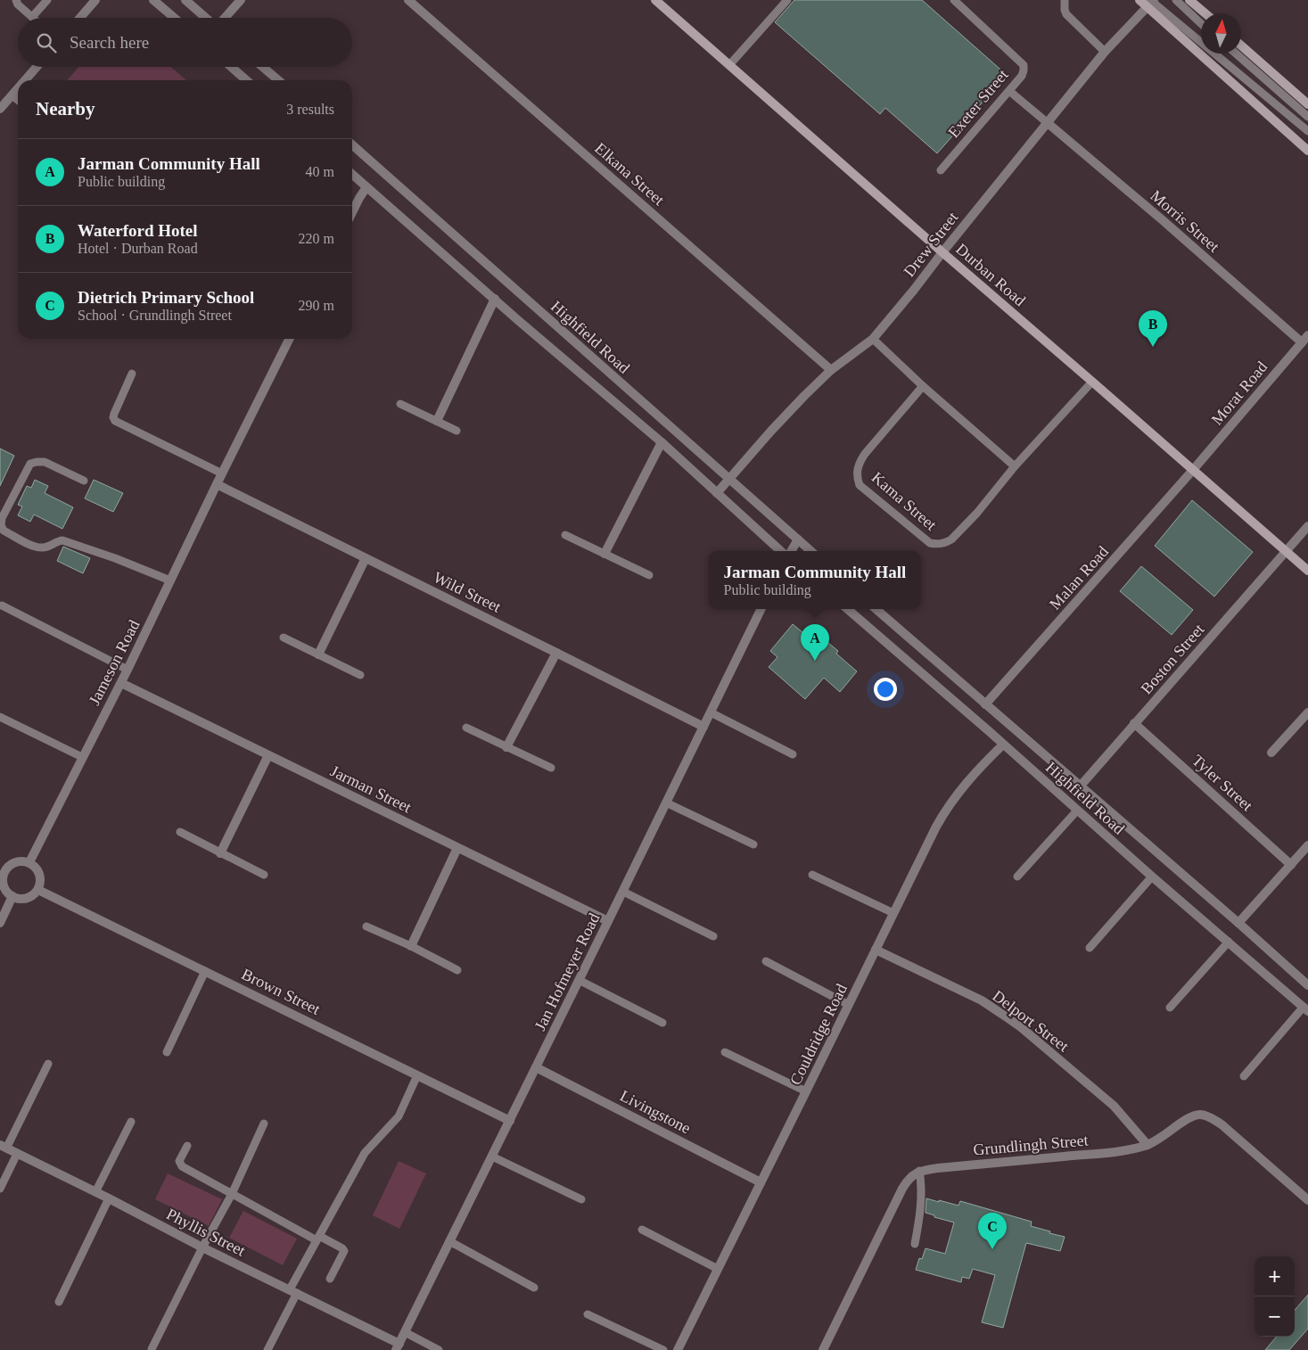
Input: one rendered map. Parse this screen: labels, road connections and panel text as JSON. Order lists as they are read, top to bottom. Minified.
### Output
{"streets":{"street":["Elkana Street","Morris Street","Drew Street","Durban Road","Highfield Road","Morat Road","Malan Road","Wild Street","Boston Street","Jameson Road","Tyler Street","Jarman Street","Jan Hofmeyer Road","Brown Street","Delport Street","Couldridge Road","Livingstone","Grundlingh Street","Phyllis Street"],"lane":["Exeter Street","Kama Street"]},"crossings":[["Elkana Street","Drew Street"],["Morris Street","Drew Street"],["Morris Street","Morat Road"],["Drew Street","Durban Road"],["Drew Street","Highfield Road"],["Durban Road","Morat Road"],["Durban Road","Kama Street"],["Durban Road","Malan Road"],["Durban Road","Boston Street"],["Highfield Road","Malan Road"],["Highfield Road","Boston Street"],["Highfield Road","Couldridge Road"],["Morat Road","Malan Road"],["Wild Street","Jameson Road"],["Wild Street","Jan Hofmeyer Road"],["Boston Street","Tyler Street"],["Jameson Road","Jarman Street"],["Jameson Road","Brown Street"],["Jarman Street","Jan Hofmeyer Road"],["Jan Hofmeyer Road","Brown Street"],["Jan Hofmeyer Road","Livingstone"],["Jan Hofmeyer Road","Phyllis Street"],["Delport Street","Couldridge Road"],["Delport Street","Grundlingh Street"],["Couldridge Road","Livingstone"]],"north":"top","page":{"search":"Search here","heading":["Nearby","3 results"],"list":[{"mark":"A","name":"Jarman Community Hall","note":"Public building","value":"40 m"},{"mark":"B","name":"Waterford Hotel","note":"Hotel · Durban Road","value":"220 m"},{"mark":"C","name":"Dietrich Primary School","note":"School · Grundlingh Street","value":"290 m"}],"pins":["B","A","C"],"popup":["Jarman Community Hall","Public building"],"map_buttons":["+","−"]}}
